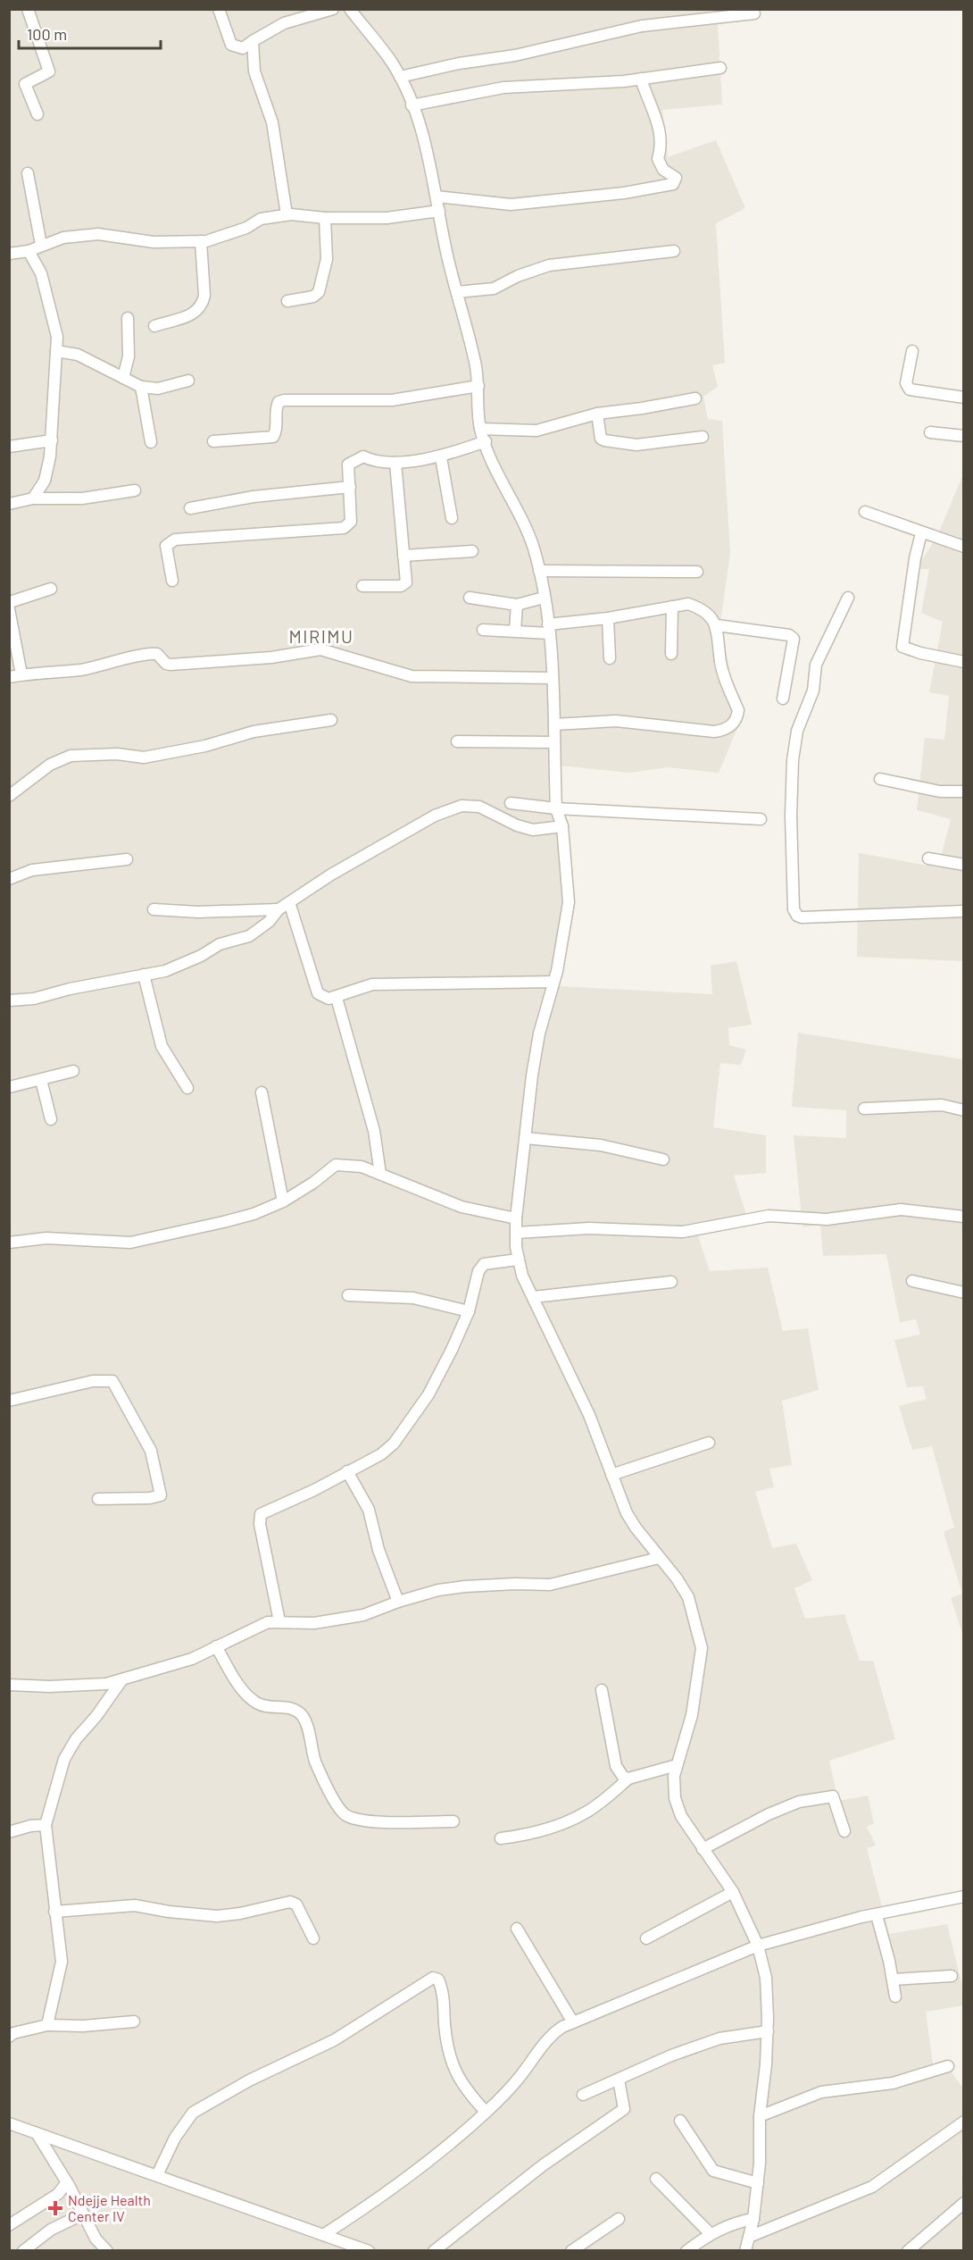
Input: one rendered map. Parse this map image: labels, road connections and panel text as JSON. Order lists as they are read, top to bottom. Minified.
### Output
{"districts":["MIRIMU"],"places":{"health":["Ndejje Health Center IV"]},"scale_bar":"100 m"}
